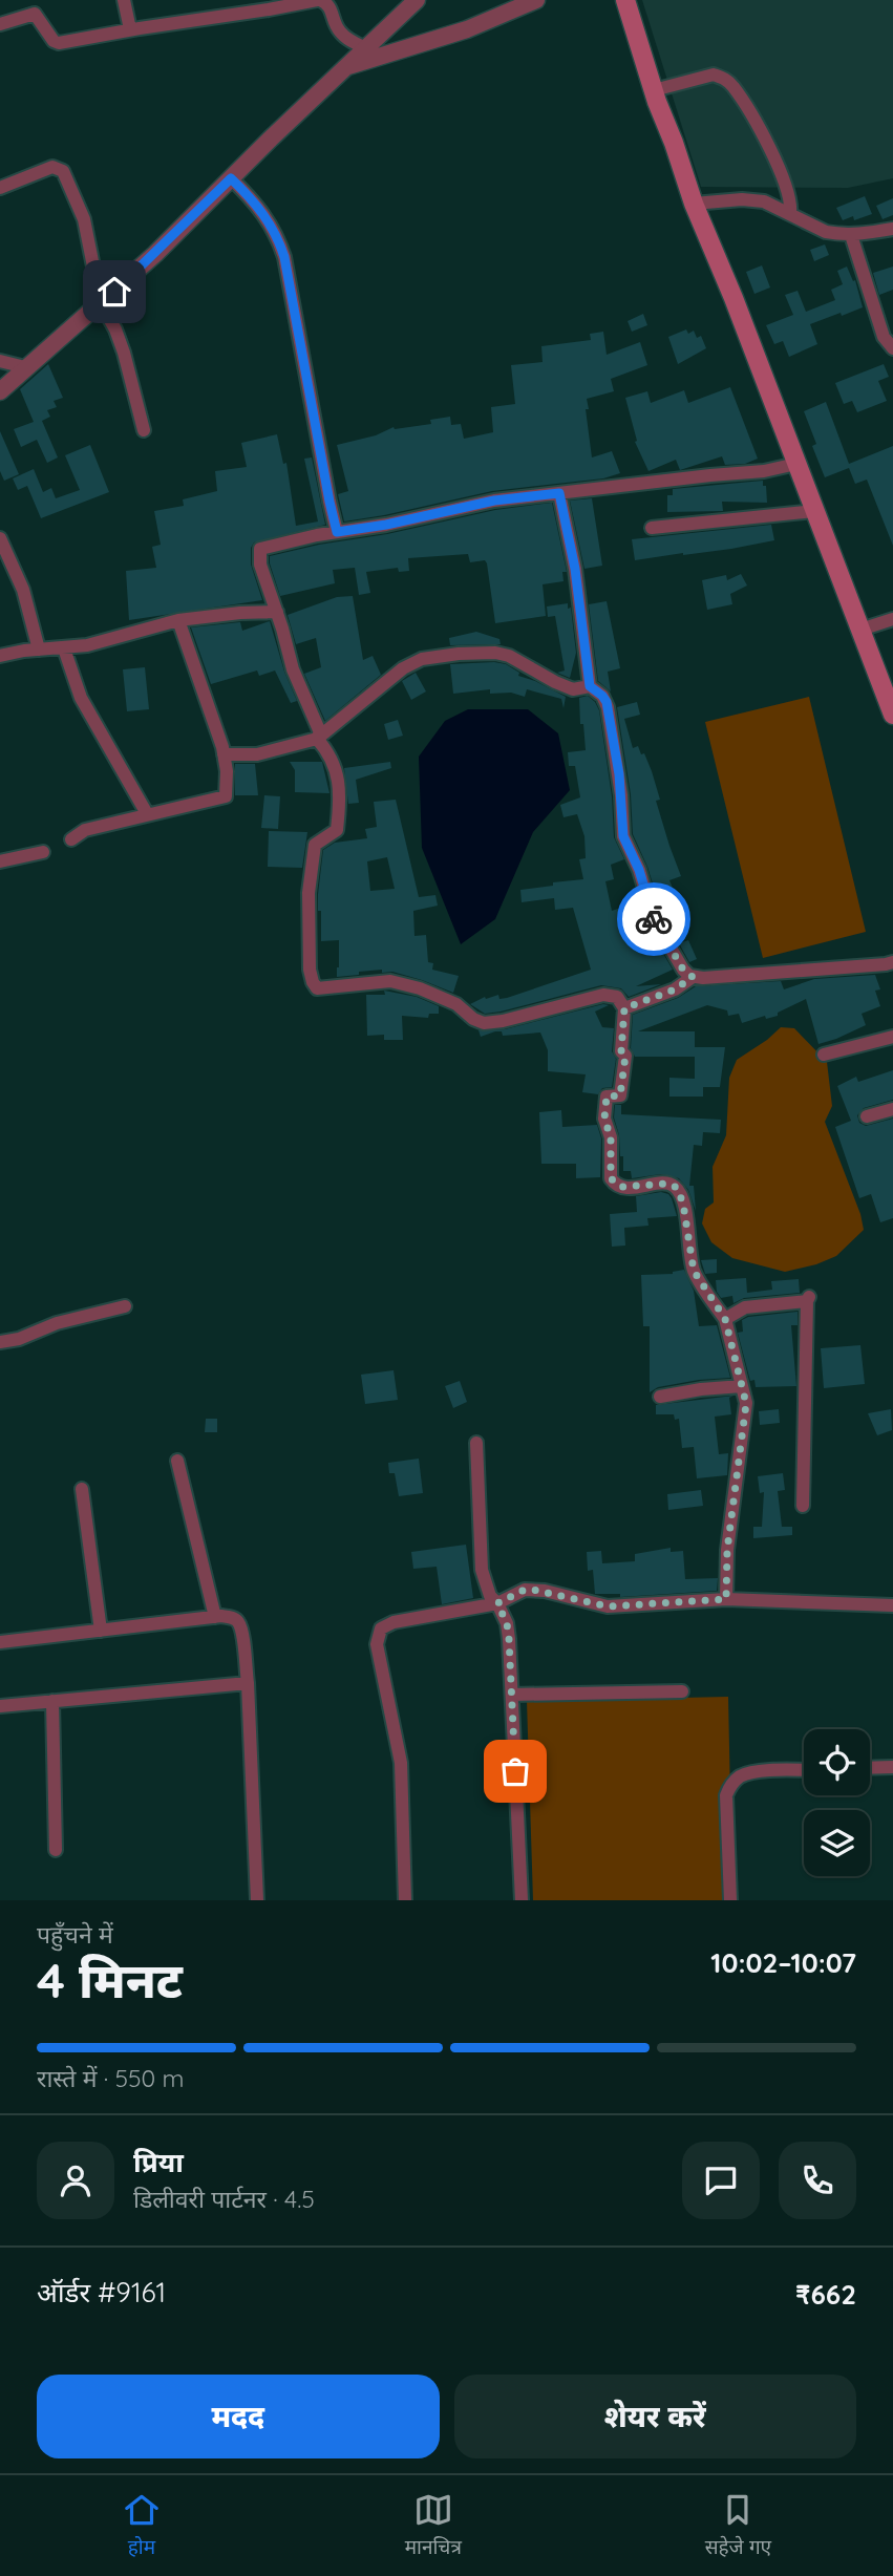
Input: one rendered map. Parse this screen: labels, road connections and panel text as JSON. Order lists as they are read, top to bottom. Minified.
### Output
{"page":{"heading":["4 मिनट","पहुँचने में","10:02–10:07"],"panel":["प्रिया","डिलीवरी पार्टनर · 4.5","ऑर्डर #9161","₹662"],"bar":"रास्ते में · 550 m","buttons":["मदद","शेयर करें"],"tabs":["होम","मानचित्र","सहेजे गए"]}}
